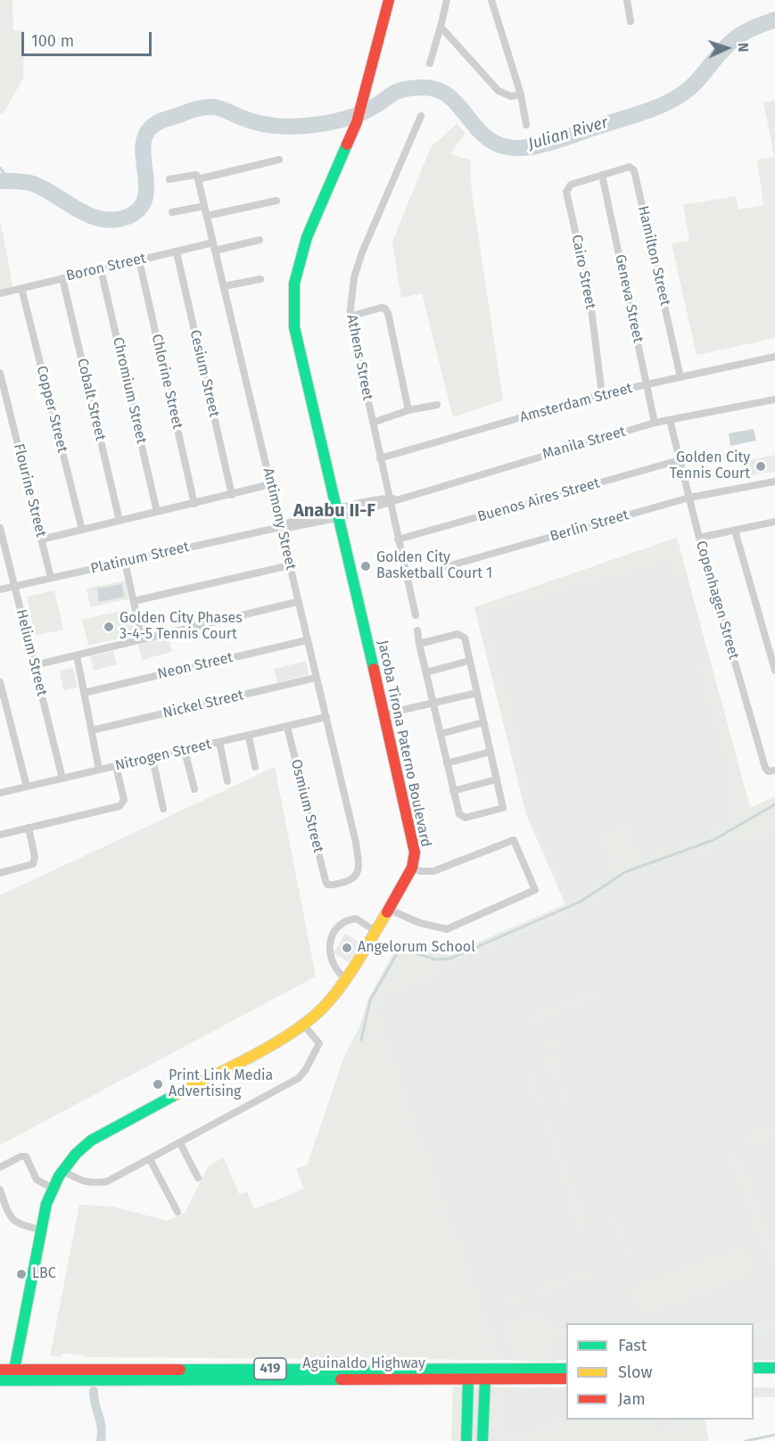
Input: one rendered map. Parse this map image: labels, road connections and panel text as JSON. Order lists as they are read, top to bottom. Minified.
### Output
{"streets":{"main road":["Jacoba Tirona Paterno Boulevard","Aguinaldo Highway","419"],"street":["Hamilton Street","Boron Street","Cairo Street","Geneva Street","Athens Street","Cesium Street","Chlorine Street","Chromium Street","Cobalt Street","Amsterdam Street","Copper Street","Manila Street","Flourine Street","Buenos Aires Street","Antimony Street","Berlin Street","Platinum Street","Copenhagen Street","Helium Street","Neon Street","Nickel Street","Nitrogen Street","Osmium Street"]},"crossings":[["Hamilton Street","Cairo Street"],["Hamilton Street","Geneva Street"],["Hamilton Street","Amsterdam Street"],["Boron Street","Cesium Street"],["Boron Street","Chlorine Street"],["Boron Street","Chromium Street"],["Boron Street","Cobalt Street"],["Boron Street","Copper Street"],["Boron Street","Antimony Street"],["Cairo Street","Geneva Street"],["Cairo Street","Amsterdam Street"],["Geneva Street","Amsterdam Street"],["Geneva Street","Manila Street"],["Athens Street","Amsterdam Street"],["Athens Street","Manila Street"],["Athens Street","Buenos Aires Street"],["Athens Street","Berlin Street"],["Manila Street","Platinum Street"],["Manila Street","Copenhagen Street"],["Manila Street","Jacoba Tirona Paterno Boulevard"],["Flourine Street","Platinum Street"],["Buenos Aires Street","Copenhagen Street"],["Antimony Street","Platinum Street"],["Antimony Street","Neon Street"],["Antimony Street","Nickel Street"],["Antimony Street","Nitrogen Street"],["Antimony Street","Osmium Street"],["Berlin Street","Copenhagen Street"],["Platinum Street","Helium Street"],["Platinum Street","Jacoba Tirona Paterno Boulevard"],["Helium Street","Nitrogen Street"],["Jacoba Tirona Paterno Boulevard","Aguinaldo Highway"],["Nitrogen Street","Osmium Street"]],"districts":["Anabu II-F"],"water":["Julian River"],"places":["Golden City Tennis Court","Golden City Basketball Court 1","Golden City Phases 3-4-5 Tennis Court","Angelorum School","Print Link Media Advertising","LBC"],"legend":["Fast","Slow","Jam"],"scale_bar":"100 m","north":"right"}
